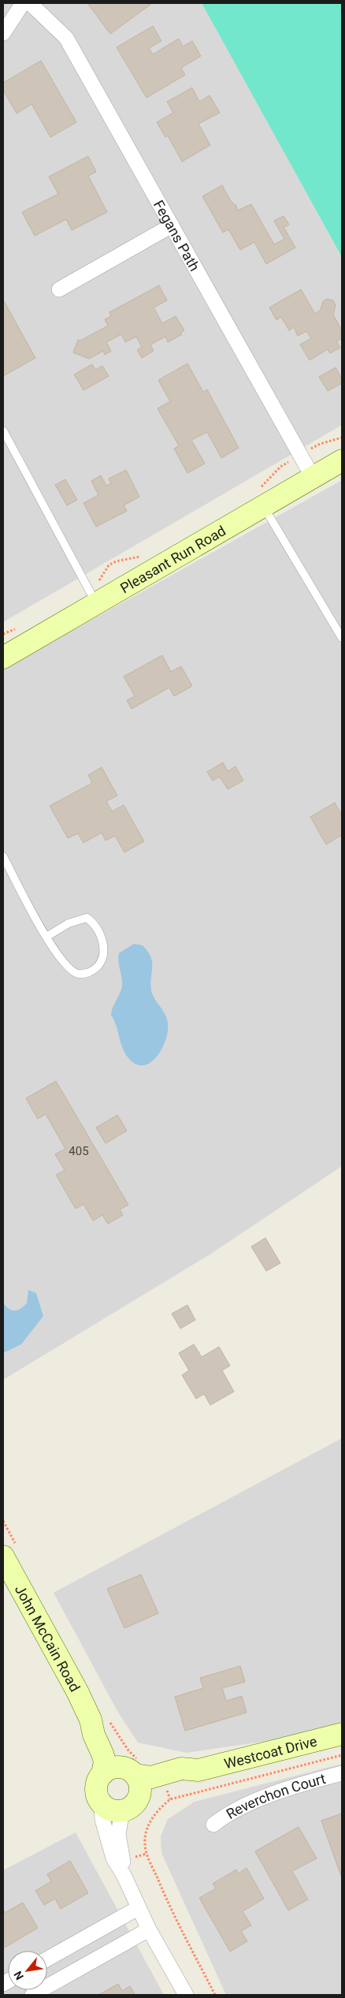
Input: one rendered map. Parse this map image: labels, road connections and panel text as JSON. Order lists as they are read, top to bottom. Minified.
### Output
{"streets":{"main road":["Pleasant Run Road","John McCain Road","Westcoat Drive"],"street":["Fegans Path","Reverchon Court"]},"crossings":[["Fegans Path","Pleasant Run Road"],["John McCain Road","Westcoat Drive"]],"house_numbers":["405"],"north":"bottom left"}
